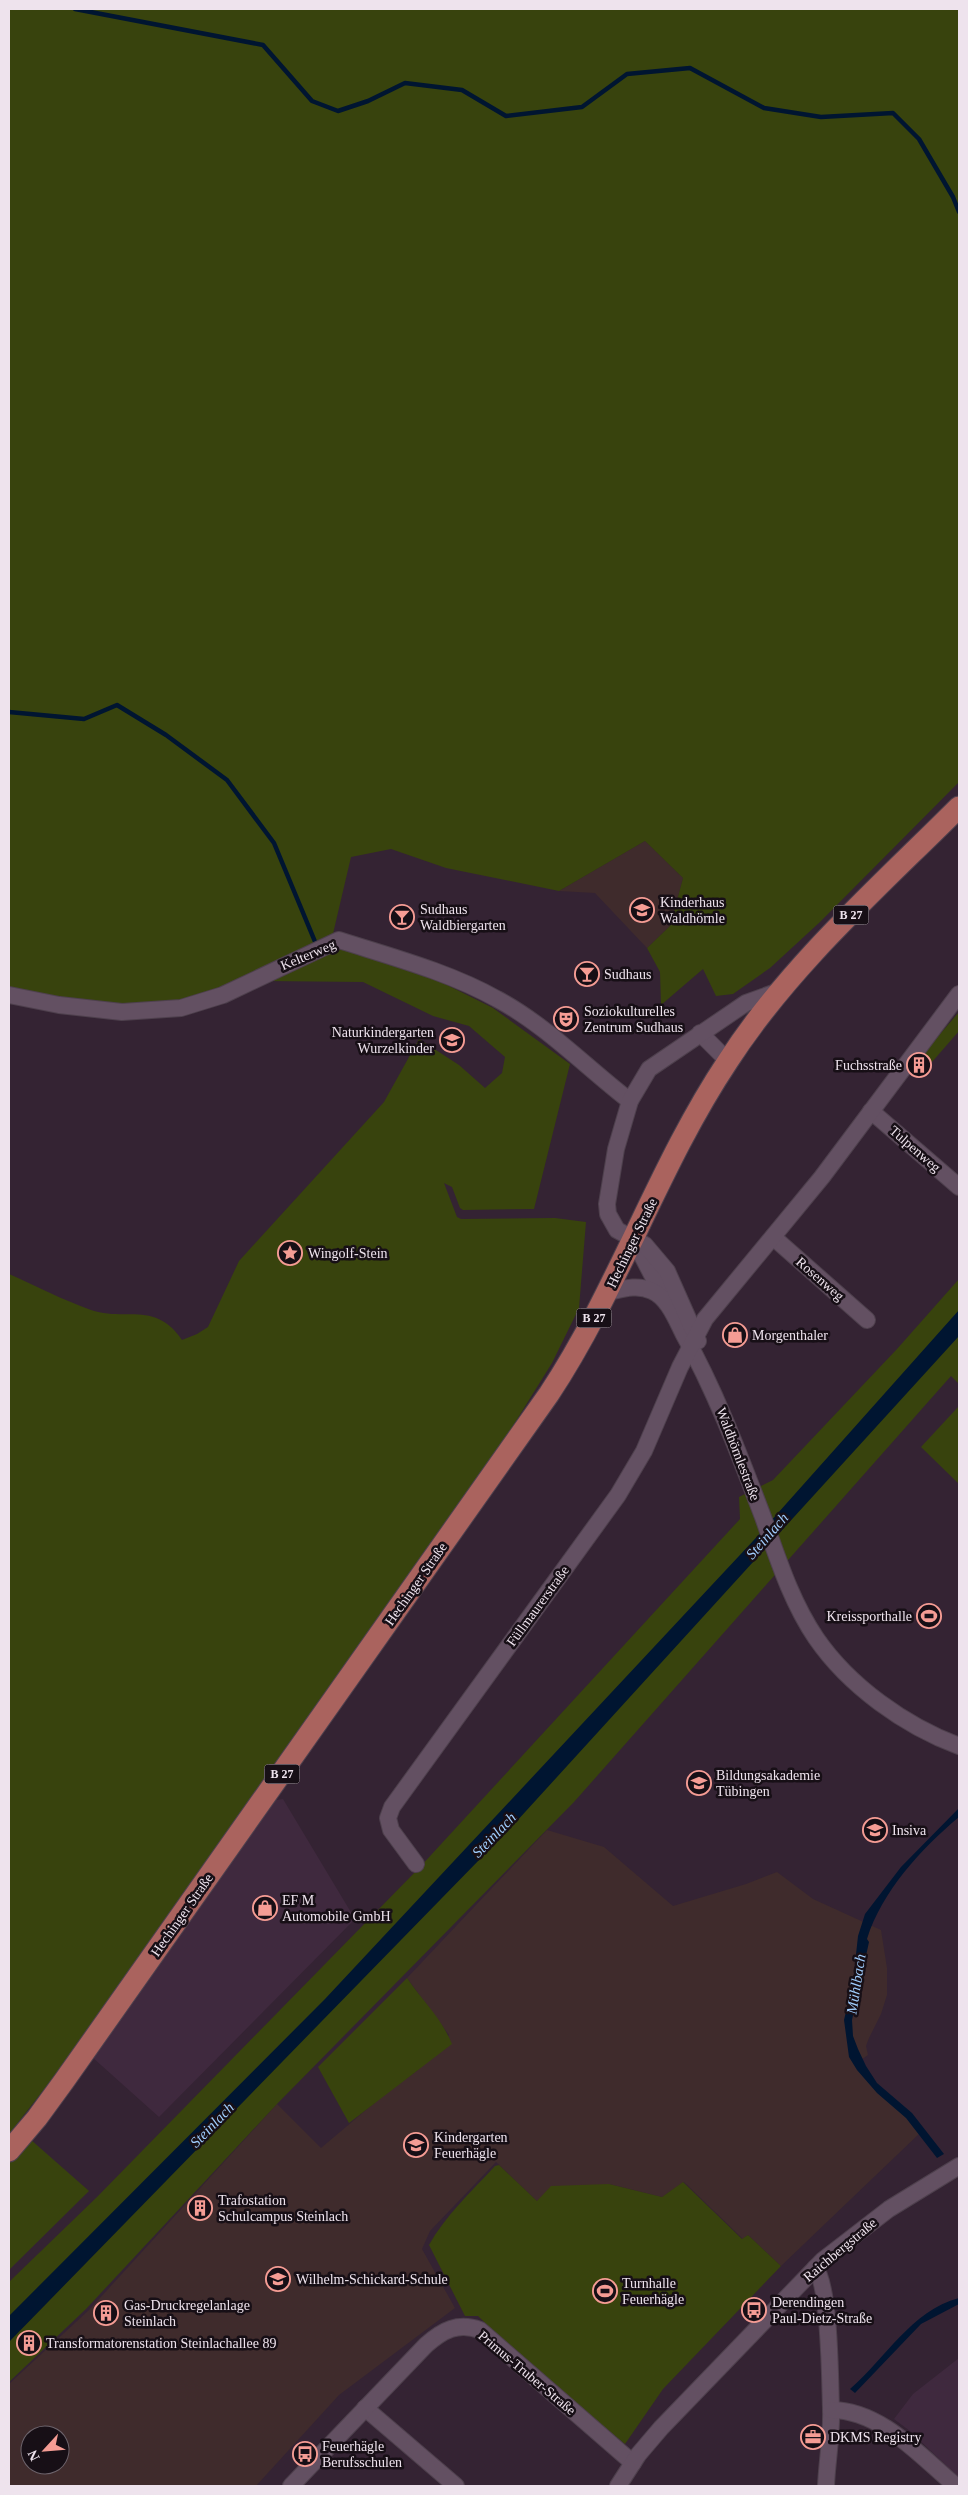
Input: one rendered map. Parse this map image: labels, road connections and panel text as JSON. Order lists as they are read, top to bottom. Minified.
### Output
{"streets":{"main road":["B 27","Hechinger Straße"],"street":["Kelterweg","Tulpenweg","Rosenweg","Waldhörnlestraße","Füllmaurerstraße","Raichbergstraße","Primus-Truber-Straße"]},"crossings":[["Kelterweg","Waldhörnlestraße"],["Hechinger Straße","Waldhörnlestraße"],["Waldhörnlestraße","Füllmaurerstraße"],["Raichbergstraße","Primus-Truber-Straße"]],"water":["Steinlach","Mühlbach"],"places":{"school or university":["Kinderhaus Waldhörnle","Naturkindergarten Wurzelkinder","Bildungsakademie Tübingen","Insiva","Kindergarten Feuerhägle","Wilhelm-Schickard-Schule"],"bar":["Sudhaus Waldbiergarten","Sudhaus"],"theatre":["Soziokulturelles Zentrum Sudhaus"],"building":["Fuchsstraße","Trafostation Schulcampus Steinlach","Gas-Druckregelanlage Steinlach","Transformatorenstation Steinlachallee 89"],"place":["Wingolf-Stein"],"shop":["Morgenthaler","EF M Automobile GmbH"],"sports":["Kreissporthalle","Turnhalle Feuerhägle"],"bus stop":["Derendingen Paul-Dietz-Straße","Feuerhägle Berufsschulen"],"office":["DKMS Registry"]},"north":"bottom left"}
